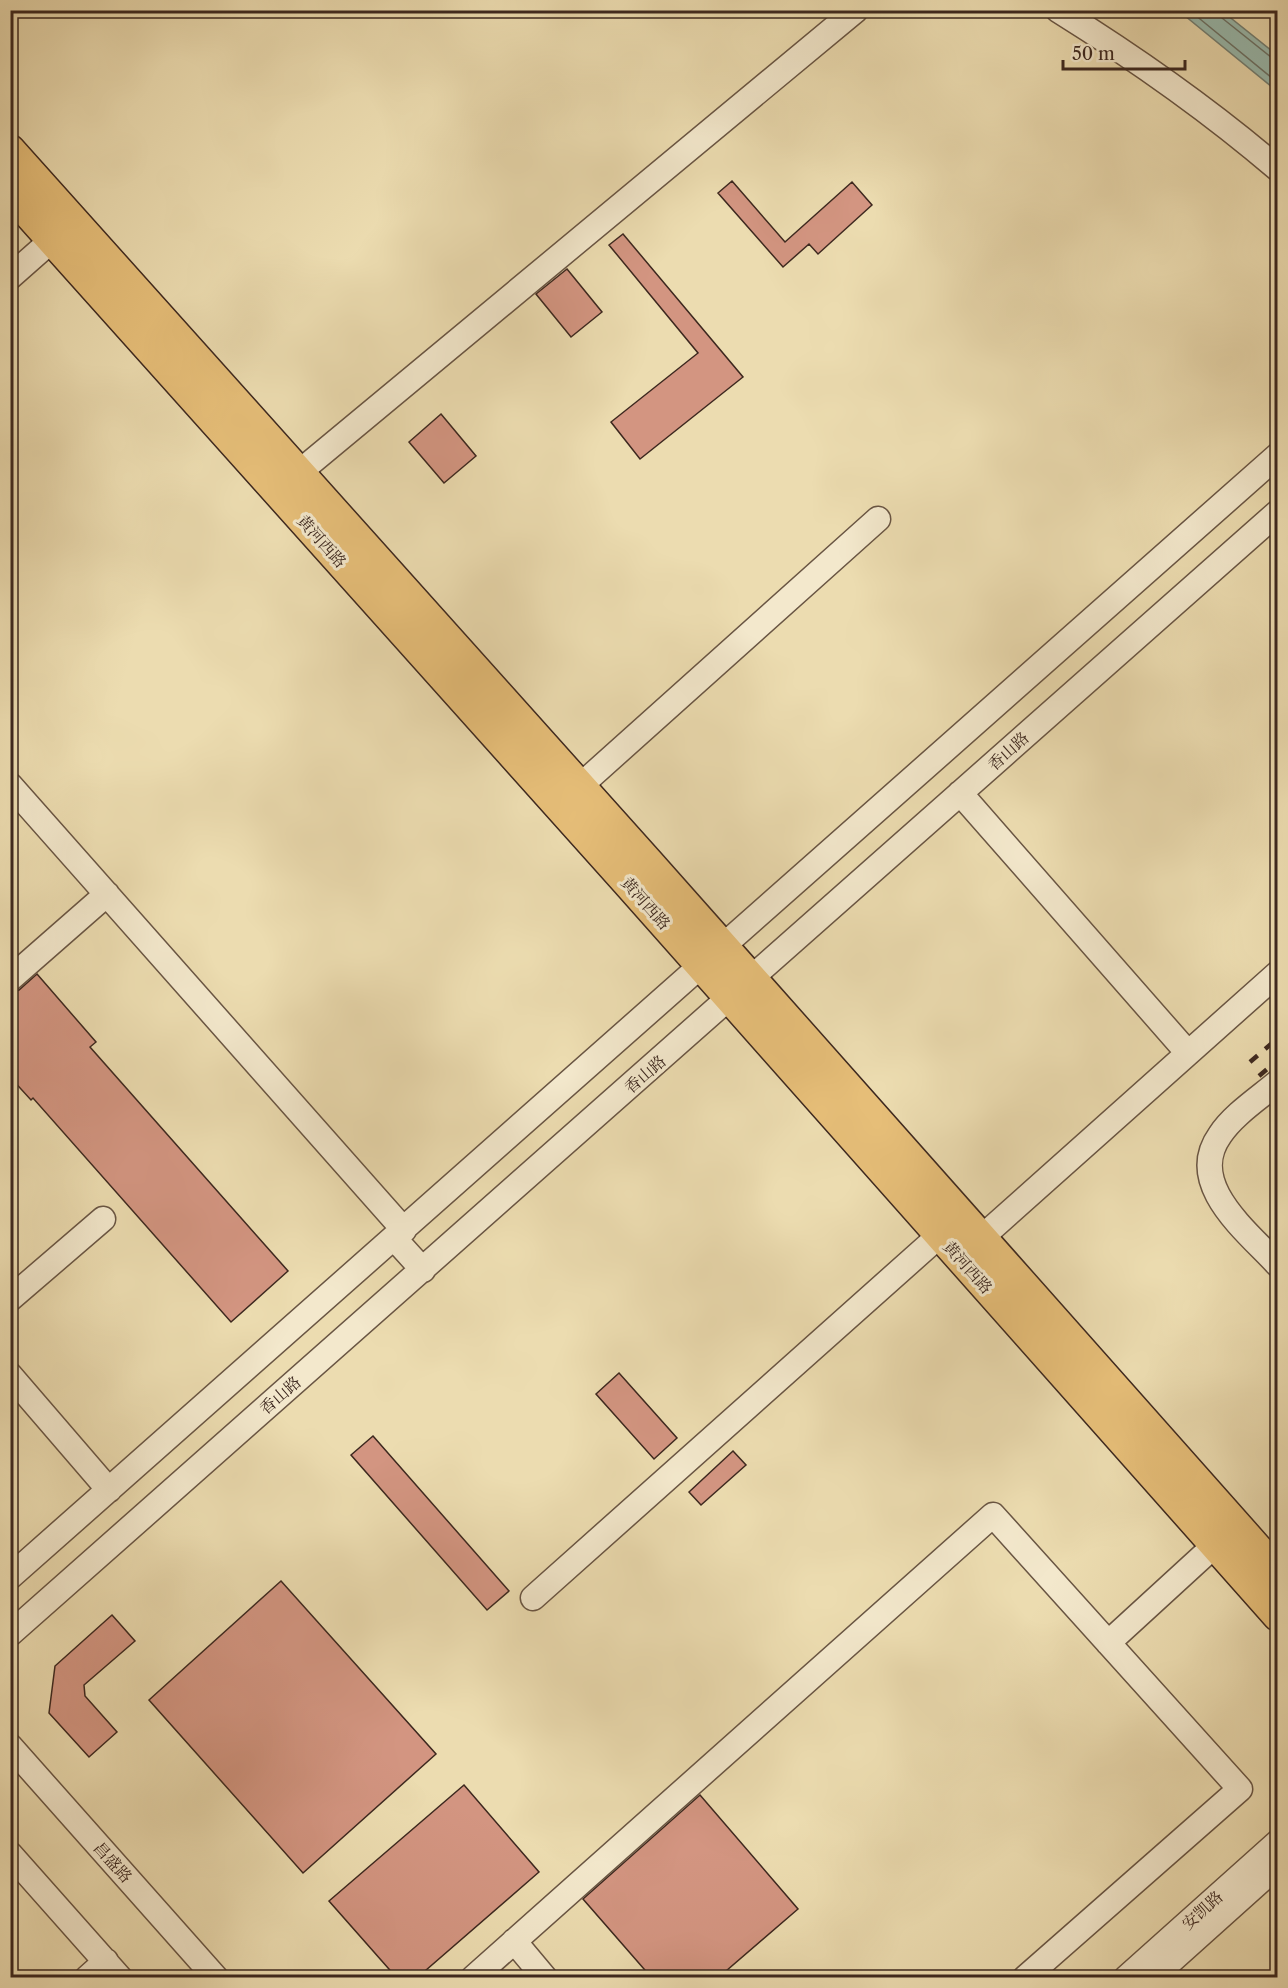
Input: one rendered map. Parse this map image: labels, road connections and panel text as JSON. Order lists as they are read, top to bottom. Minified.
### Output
{"streets":{"main road":["黄河西路"],"street":["香山路","昌盛路","安凯路"]},"crossings":[["黄河西路","香山路"]],"scale_bar":"50 m"}
